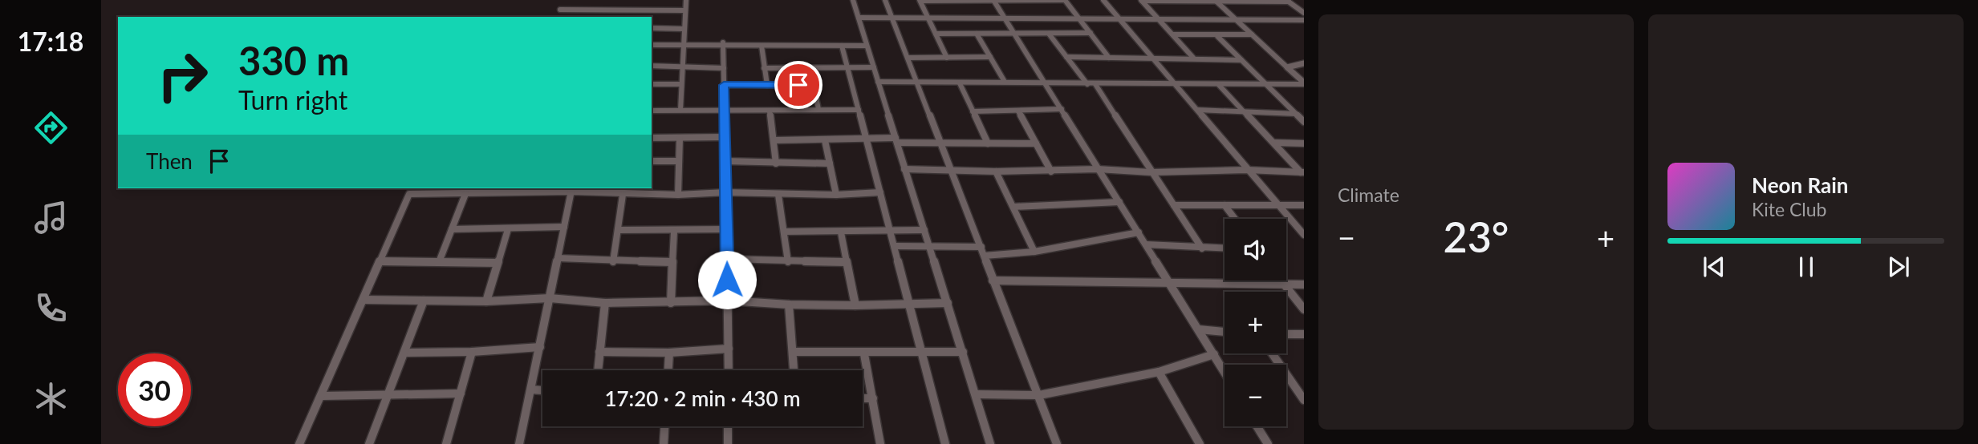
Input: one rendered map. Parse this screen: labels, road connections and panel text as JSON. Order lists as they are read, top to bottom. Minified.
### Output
{"page":{"tabs":"17:18","tile":"Climate","turn":["330 m","Turn right"],"then":"Then","song":["Neon Rain","Kite Club"],"heat":["−","23°","+"],"map_buttons":["+","−"],"limit":"30","trip":"17:20 · 2 min · 430 m"}}
